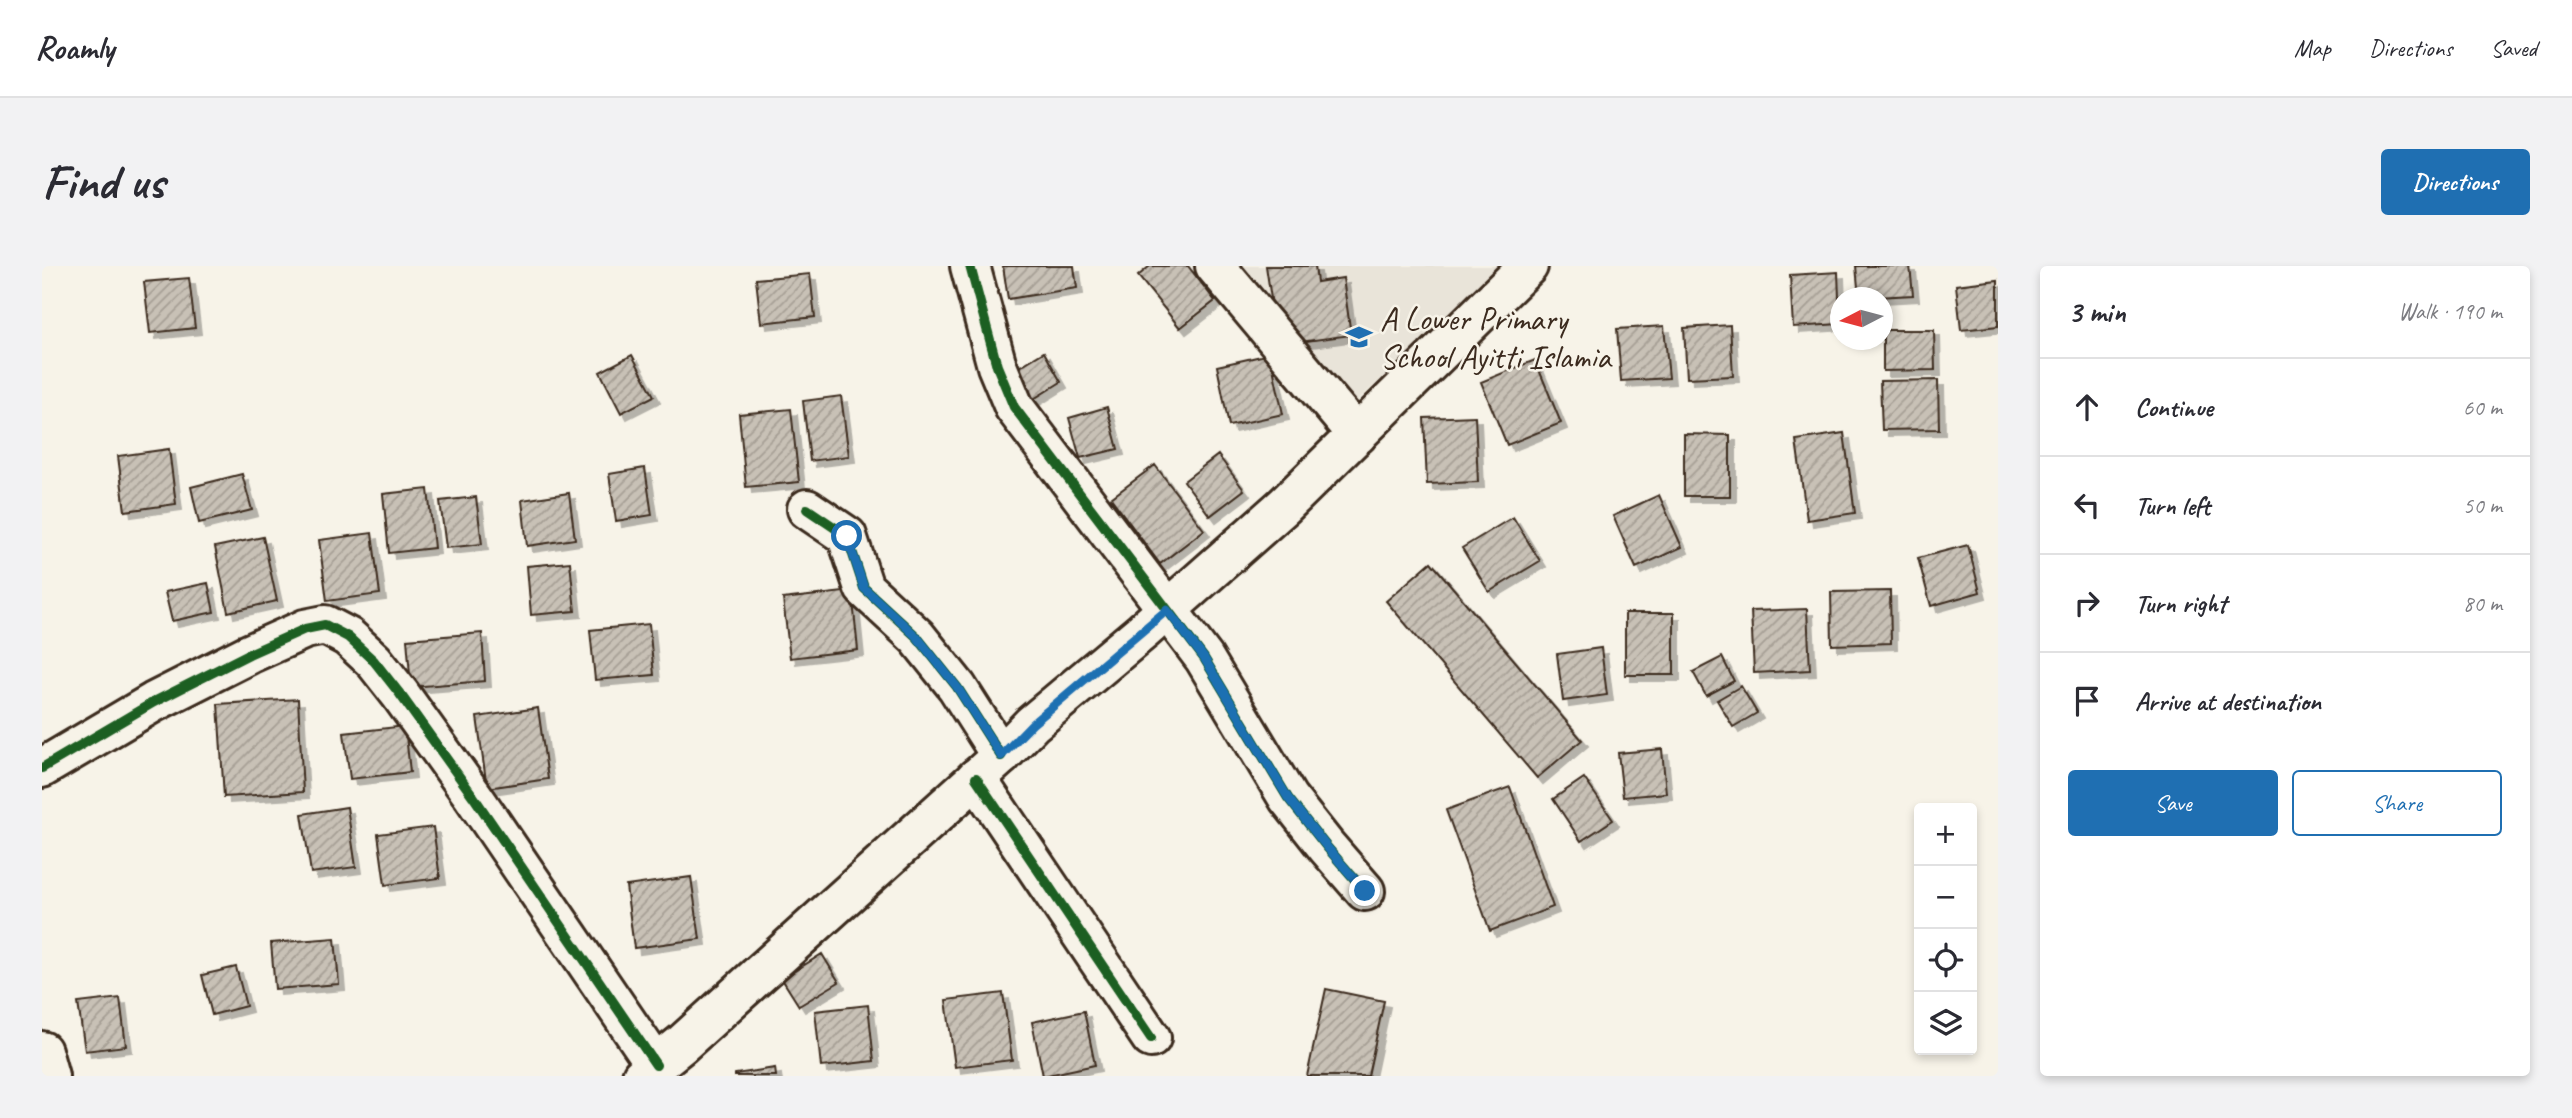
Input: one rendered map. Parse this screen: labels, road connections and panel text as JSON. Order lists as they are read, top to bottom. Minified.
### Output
{"places":{"school or university":["A Lower Primary School Ayitti Islamia"]},"north":"left","page":{"header":"Roamly","nav":["Map","Directions","Saved"],"buttons":["Directions",["Save","Share"]],"title":"Find us","heading":["3 min","Walk · 190 m"],"list":[["Continue","60 m"],["Turn left","50 m"],["Turn right","80 m"],"Arrive at destination"],"map_buttons":["+","−"]}}
